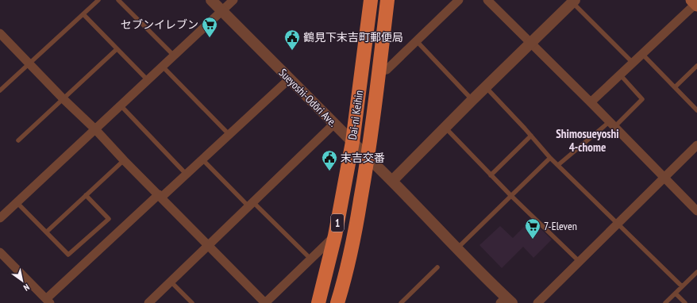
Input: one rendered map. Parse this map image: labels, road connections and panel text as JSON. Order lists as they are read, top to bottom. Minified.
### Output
{"streets":{"highway":["Dai-ni Keihin","1"],"street":["Sueyoshi-Odōri Ave."]},"crossings":[["Sueyoshi-Odōri Ave.","Dai-ni Keihin"]],"districts":["Shimosueyoshi 4-chome"],"places":{"supermarket":["セブンイレブン","7-Eleven"],"public building":["鶴見下末吉町郵便局","末吉交番"]},"north":"bottom right"}
